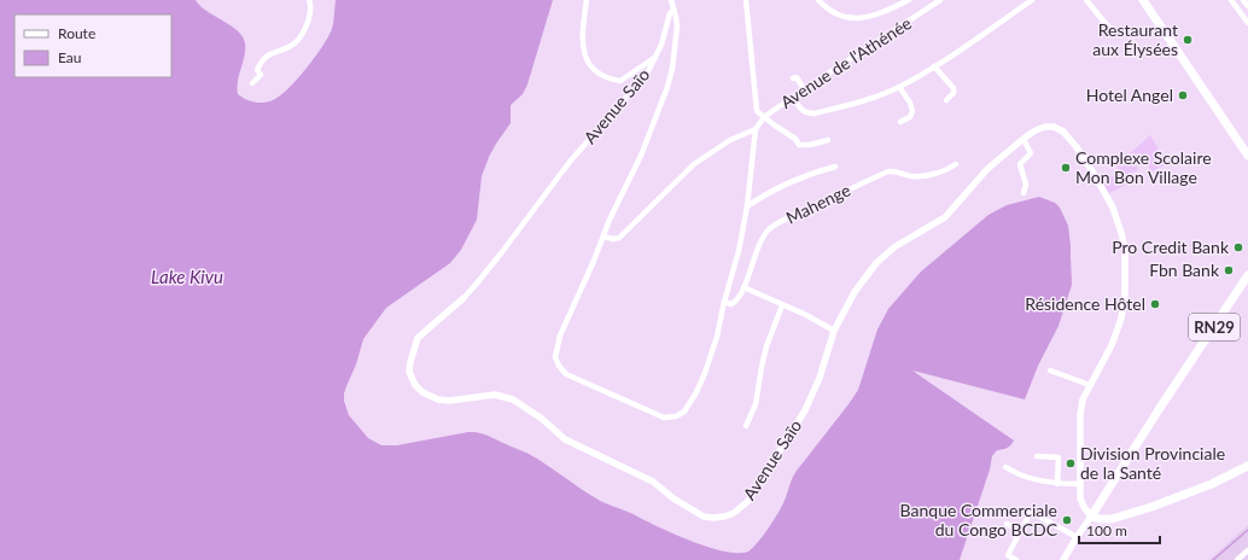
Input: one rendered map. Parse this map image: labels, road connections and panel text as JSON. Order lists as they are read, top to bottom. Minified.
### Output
{"streets":{"main road":["RN29"],"street":["Avenue de l'Athénée","Avenue Saïo","Mahenge"]},"crossings":[["Avenue Saïo","RN29"]],"water":["Lake Kivu"],"places":["Restaurant aux Élysées","Hotel Angel","Complexe Scolaire Mon Bon Village","Pro Credit Bank","Fbn Bank","Résidence Hôtel","Division Provinciale de la Santé","Banque Commerciale du Congo BCDC"],"legend":["Route","Eau"],"scale_bar":"100 m"}
